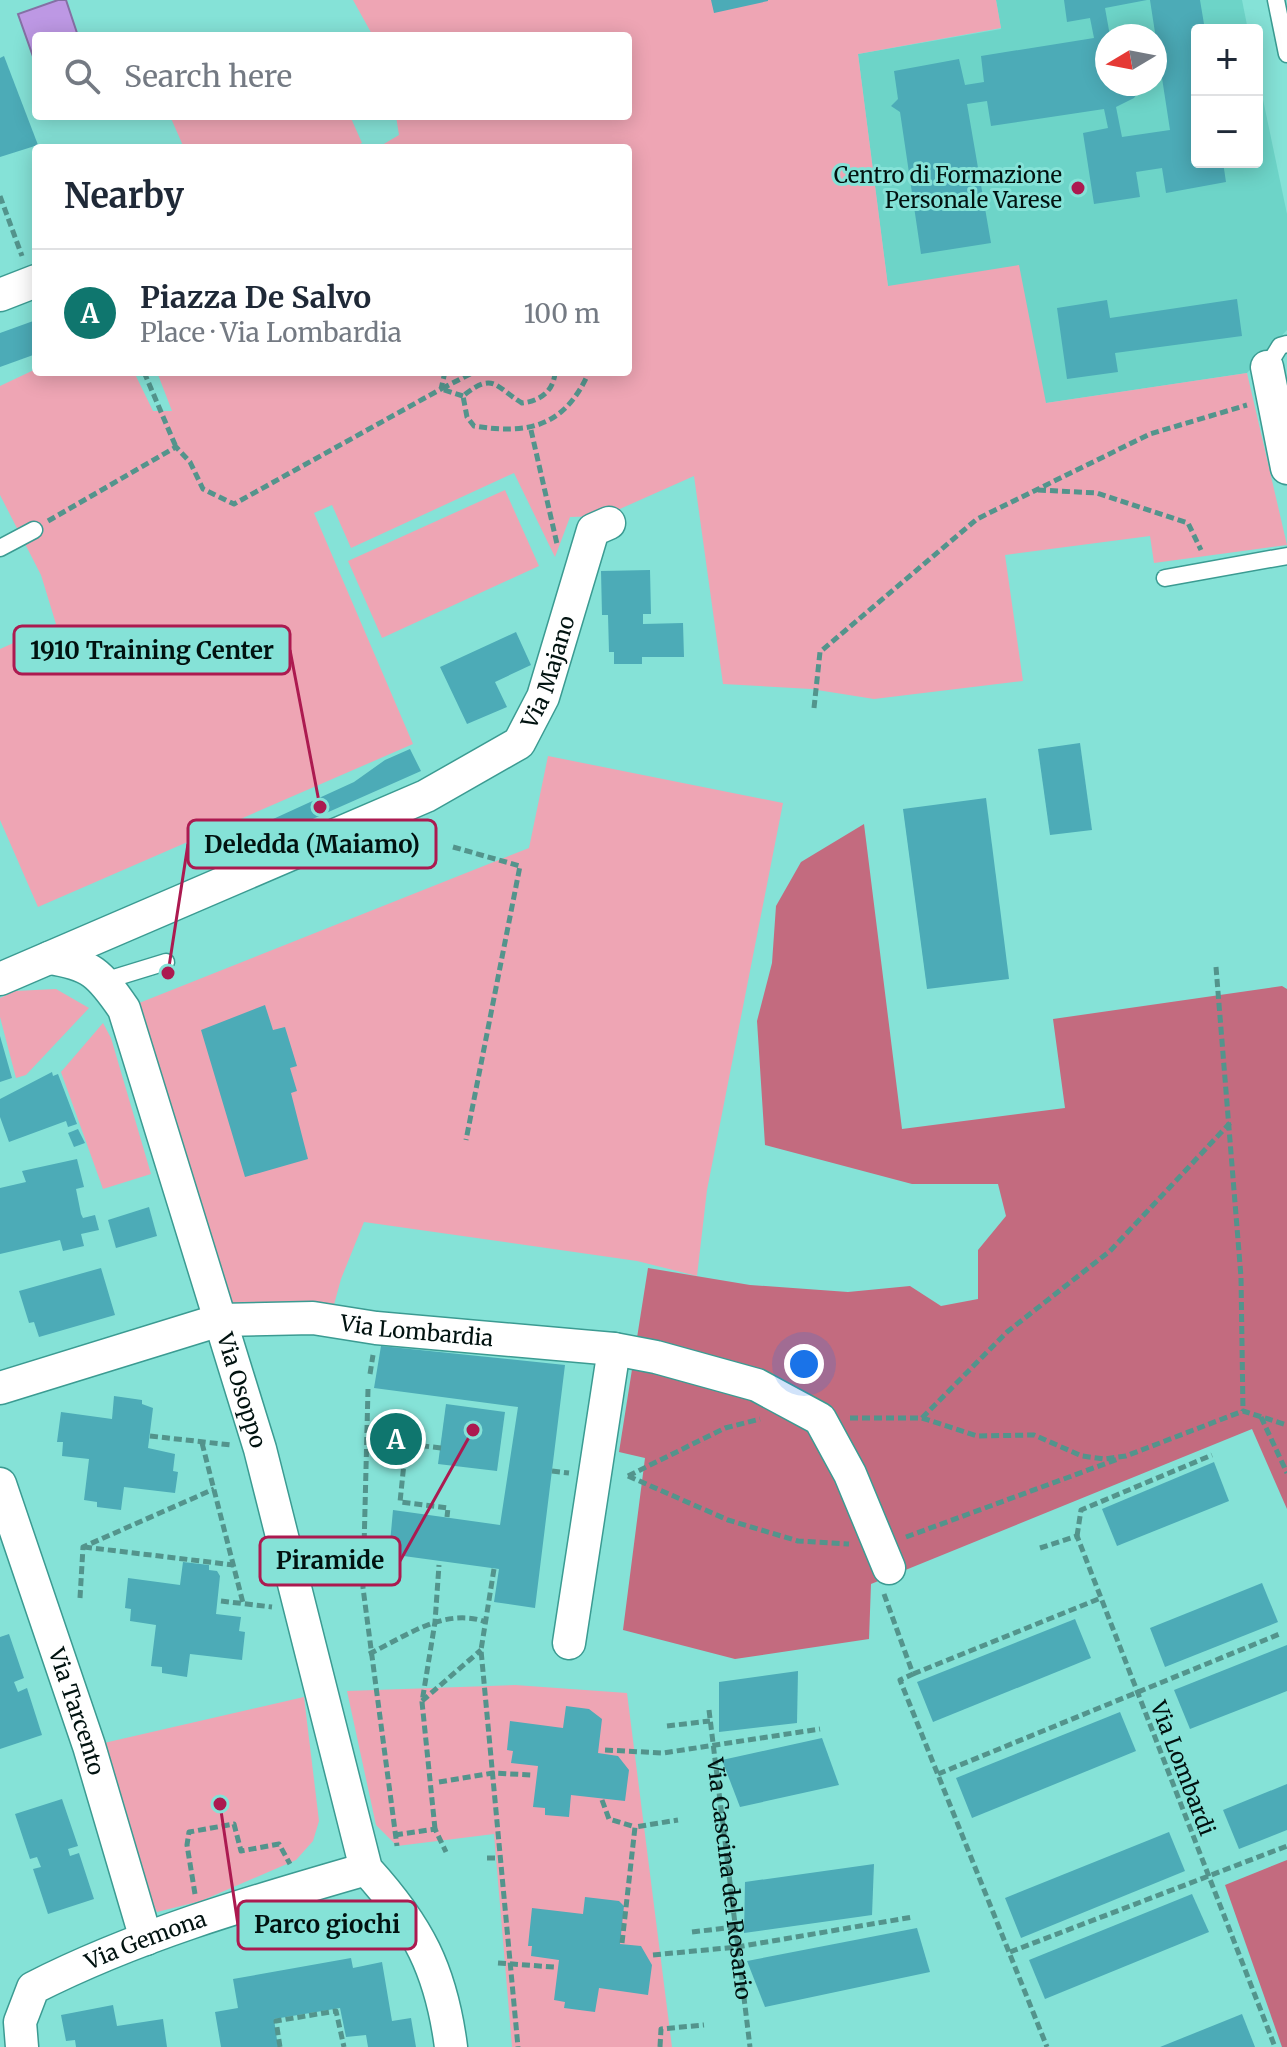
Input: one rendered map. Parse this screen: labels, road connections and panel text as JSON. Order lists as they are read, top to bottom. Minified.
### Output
{"streets":{"street":["Via Majano","Via Lombardia","Via Osoppo","Via Tarcento","Via Gemona"],"path":["Via Lombardi","Via Cascina del Rosario"]},"crossings":[["Via Majano","Via Osoppo"],["Via Lombardia","Via Osoppo"],["Via Osoppo","Via Gemona"],["Via Tarcento","Via Gemona"]],"places":["Centro di Formazione Personale Varese","1910 Training Center","Deledda (Maiamo)","Piramide","Parco giochi"],"north":"left","page":{"map_buttons":["+","−"],"search":"Search here","heading":"Nearby","list":[{"mark":"A","name":"Piazza De Salvo","note":"Place · Via Lombardia","value":"100 m"}],"pins":"A"}}
